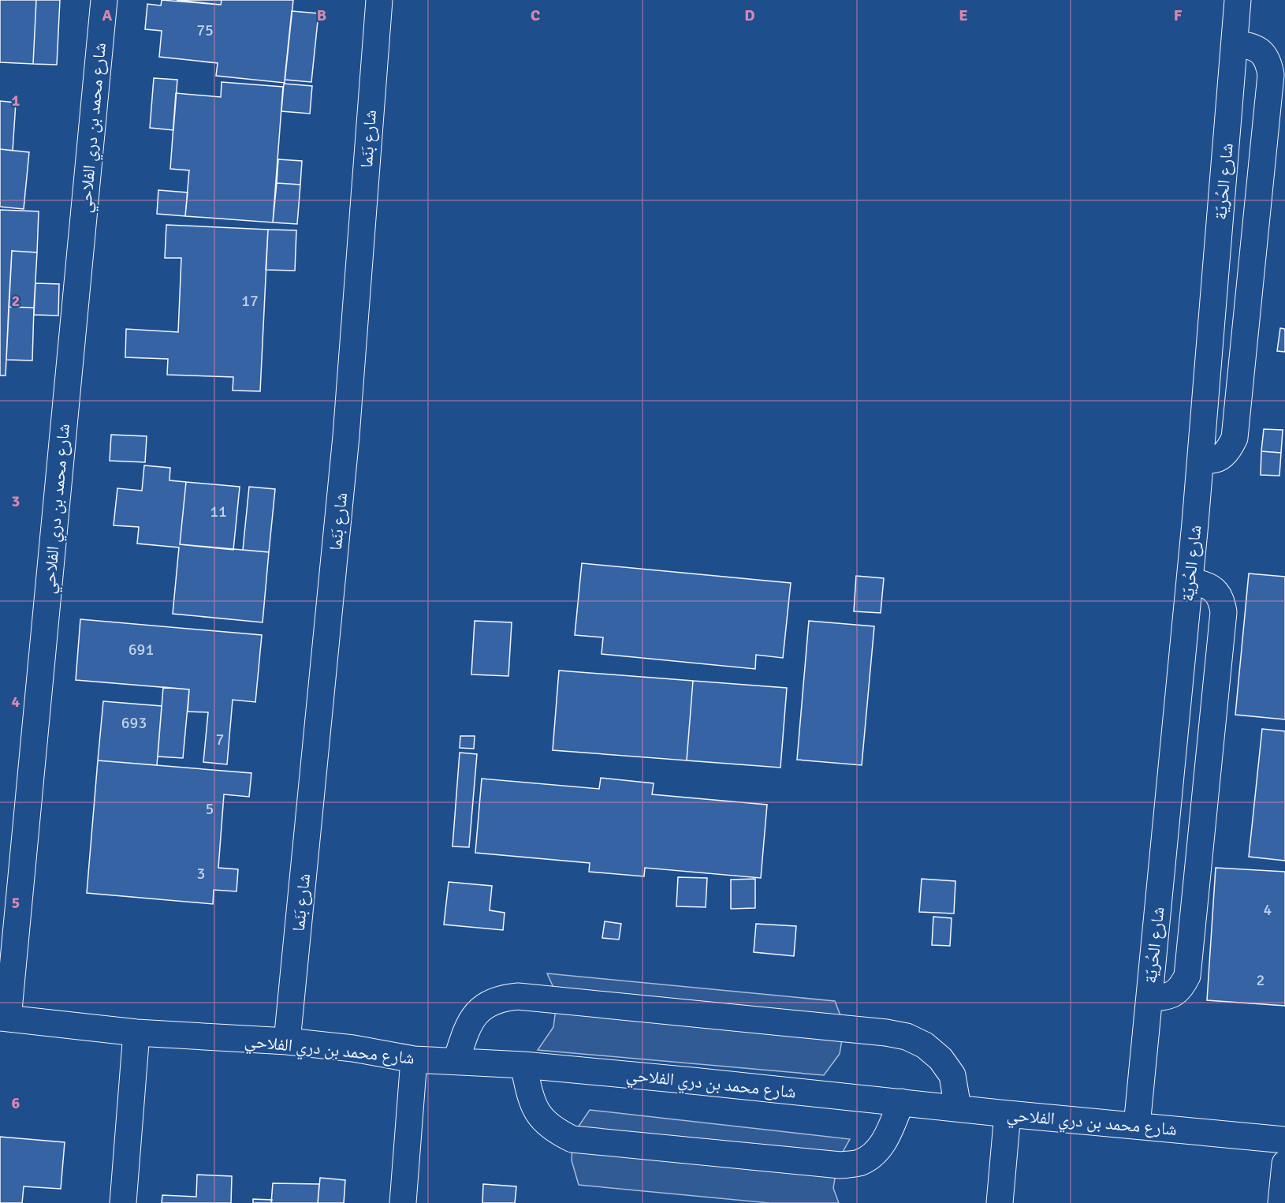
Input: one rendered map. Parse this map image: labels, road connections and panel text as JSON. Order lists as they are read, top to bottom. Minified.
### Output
{"streets":{"street":["شارع محمد بن دري الفلاحي","شارع بَنَما","شارع الحُريّة"]},"crossings":[["شارع محمد بن دري الفلاحي","شارع بَنَما"],["شارع محمد بن دري الفلاحي","شارع الحُريّة"]],"house_numbers":["75","17","11","691","693","7","5","3","4","2"],"grid":{"columns":["A","B","C","D","E","F"],"rows":["1","2","3","4","5","6"]}}
